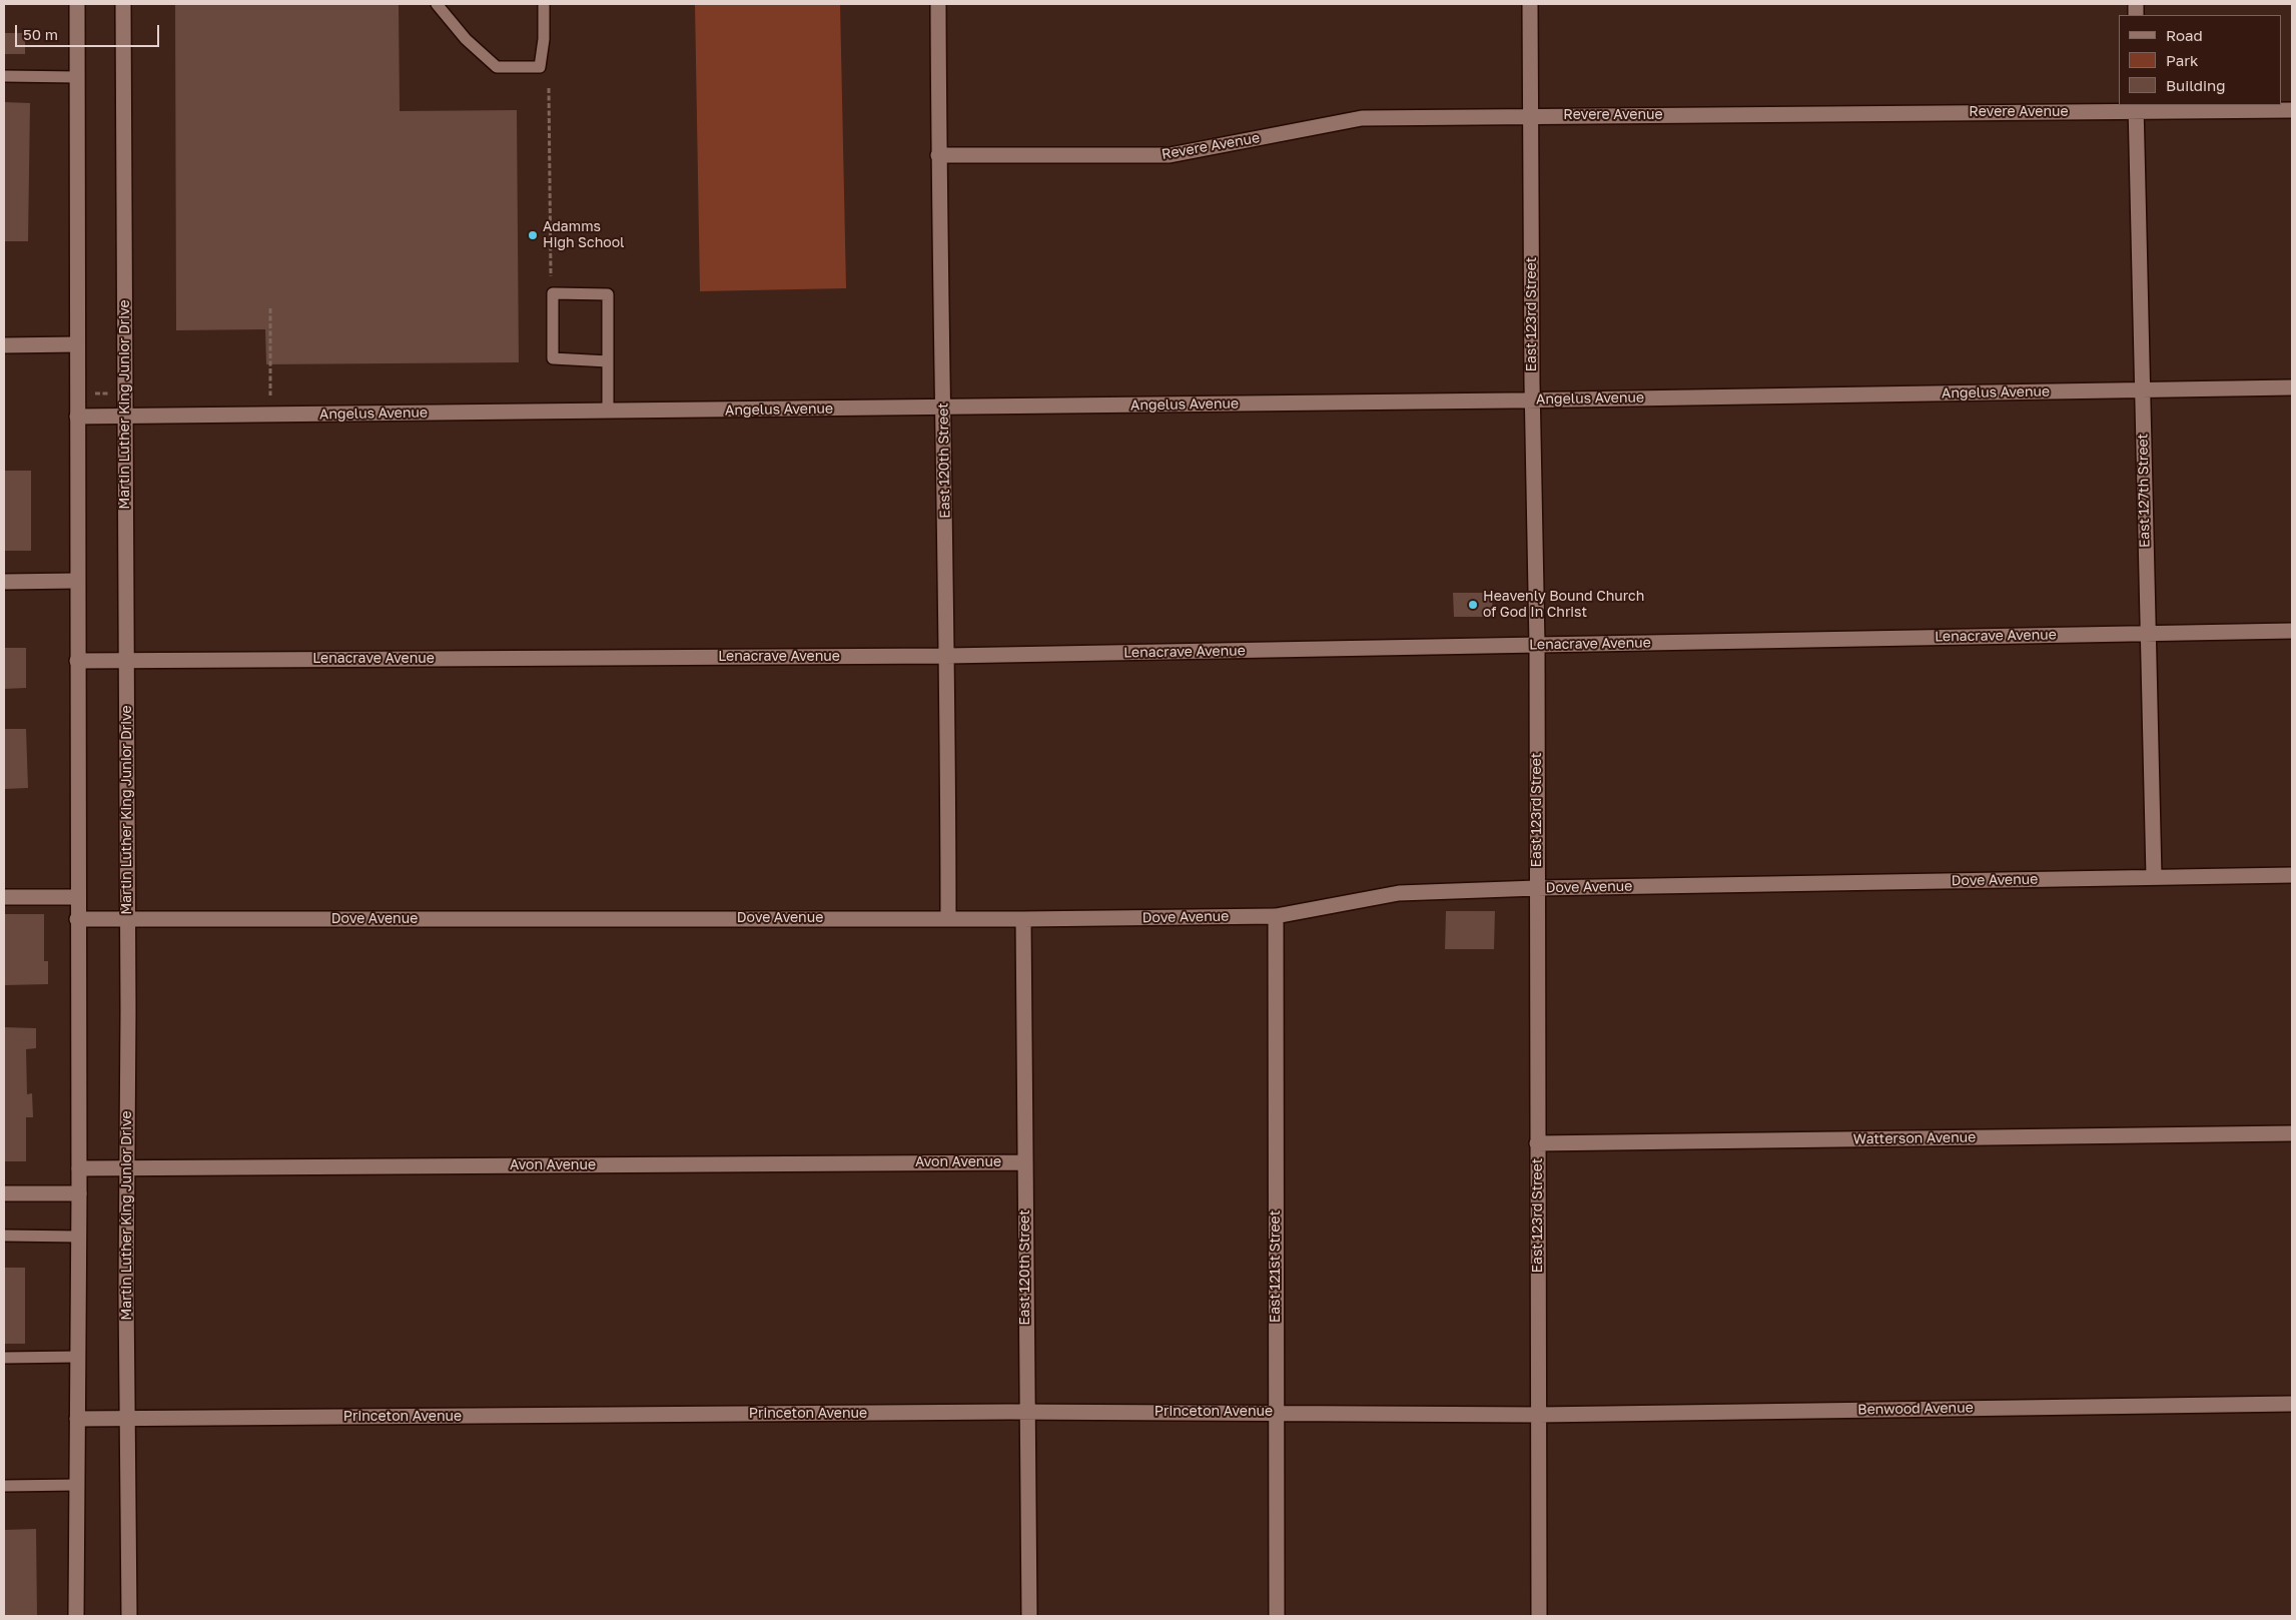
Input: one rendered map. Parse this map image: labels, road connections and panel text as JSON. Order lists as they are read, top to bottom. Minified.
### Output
{"streets":{"street":["Revere Avenue","East 123rd Street","Angelus Avenue","Martin Luther King Junior Drive","East 120th Street","East 127th Street","Lenacrave Avenue","Dove Avenue","Watterson Avenue","Avon Avenue","East 121st Street","Benwood Avenue","Princeton Avenue"]},"crossings":[["Revere Avenue","East 123rd Street"],["Revere Avenue","East 120th Street"],["Revere Avenue","East 127th Street"],["East 123rd Street","Angelus Avenue"],["East 123rd Street","Lenacrave Avenue"],["East 123rd Street","Dove Avenue"],["East 123rd Street","Watterson Avenue"],["East 123rd Street","Benwood Avenue"],["East 123rd Street","Princeton Avenue"],["Angelus Avenue","Martin Luther King Junior Drive"],["Angelus Avenue","East 120th Street"],["Angelus Avenue","East 127th Street"],["Martin Luther King Junior Drive","Lenacrave Avenue"],["Martin Luther King Junior Drive","Dove Avenue"],["Martin Luther King Junior Drive","Avon Avenue"],["Martin Luther King Junior Drive","Princeton Avenue"],["East 120th Street","Lenacrave Avenue"],["East 120th Street","Dove Avenue"],["East 120th Street","Avon Avenue"],["East 120th Street","Princeton Avenue"],["East 127th Street","Lenacrave Avenue"],["East 127th Street","Dove Avenue"],["Dove Avenue","East 121st Street"],["East 121st Street","Princeton Avenue"],["Benwood Avenue","Princeton Avenue"]],"places":["Adamms High School","Heavenly Bound Church of God In Christ"],"legend":["Road","Park","Building"],"scale_bar":"50 m"}
